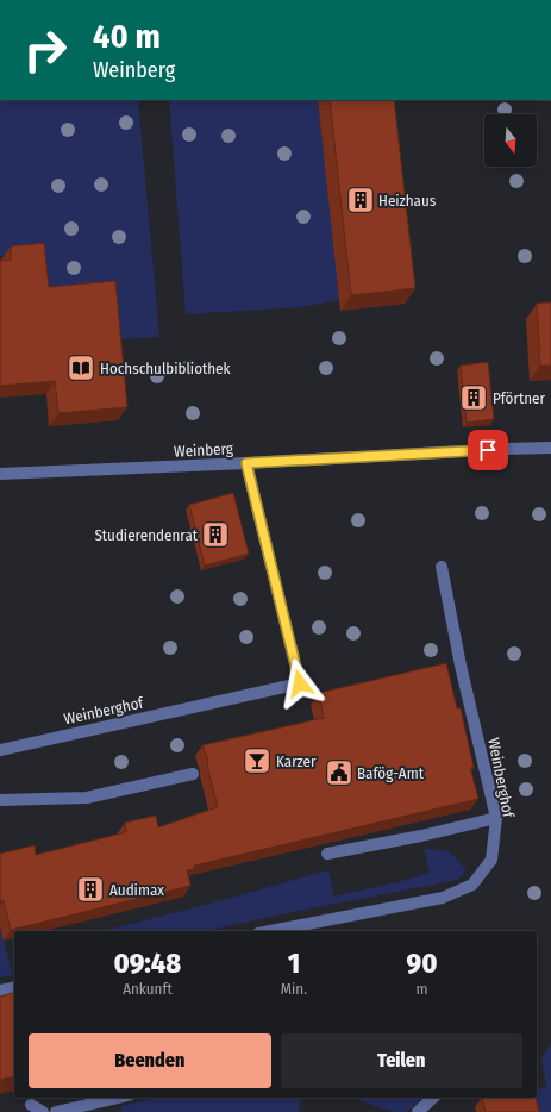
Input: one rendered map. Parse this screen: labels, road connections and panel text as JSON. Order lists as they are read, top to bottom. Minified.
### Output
{"streets":{"street":["Weinberg","Weinberghof"]},"crossings":[["Weinberg","Weinberghof"]],"places":{"building":["Heizhaus","Pförtner","Studierendenrat","Audimax"],"library":["Hochschulbibliothek"],"bar":["Karzer"],"public building":["Bafög-Amt"]},"north":"bottom","page":{"turn":["40 m","Weinberg"],"eta":["09:48","Ankunft","1","Min.","90","m"],"buttons":["Beenden","Teilen"]}}
